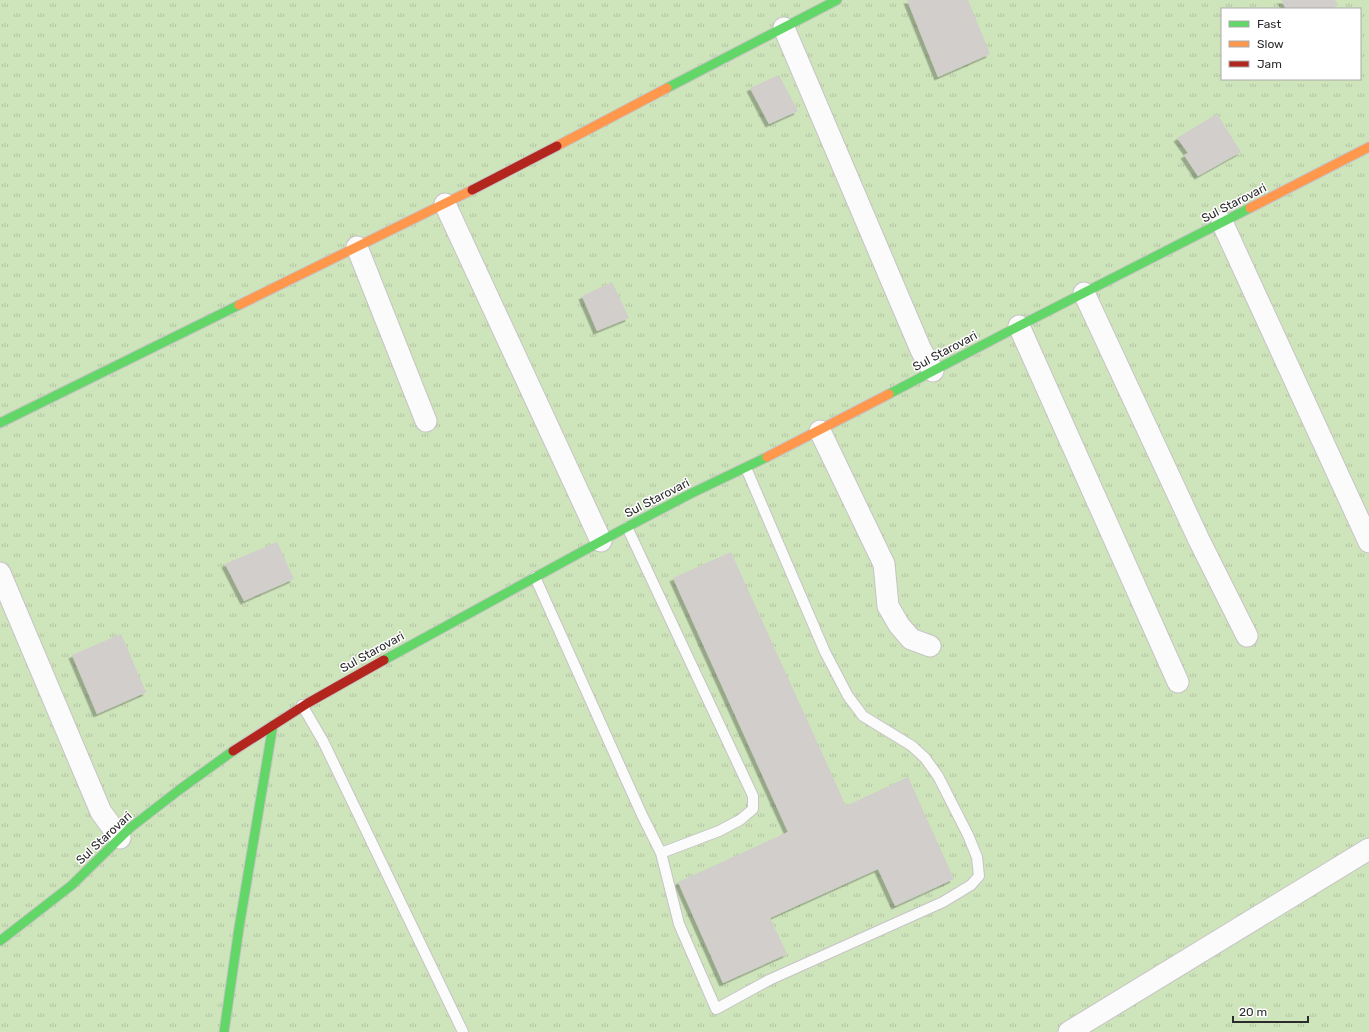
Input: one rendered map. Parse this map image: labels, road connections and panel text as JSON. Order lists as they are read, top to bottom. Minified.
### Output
{"streets":{"main road":["Sul Starovari"]},"legend":["Fast","Slow","Jam"],"scale_bar":"20 m"}
